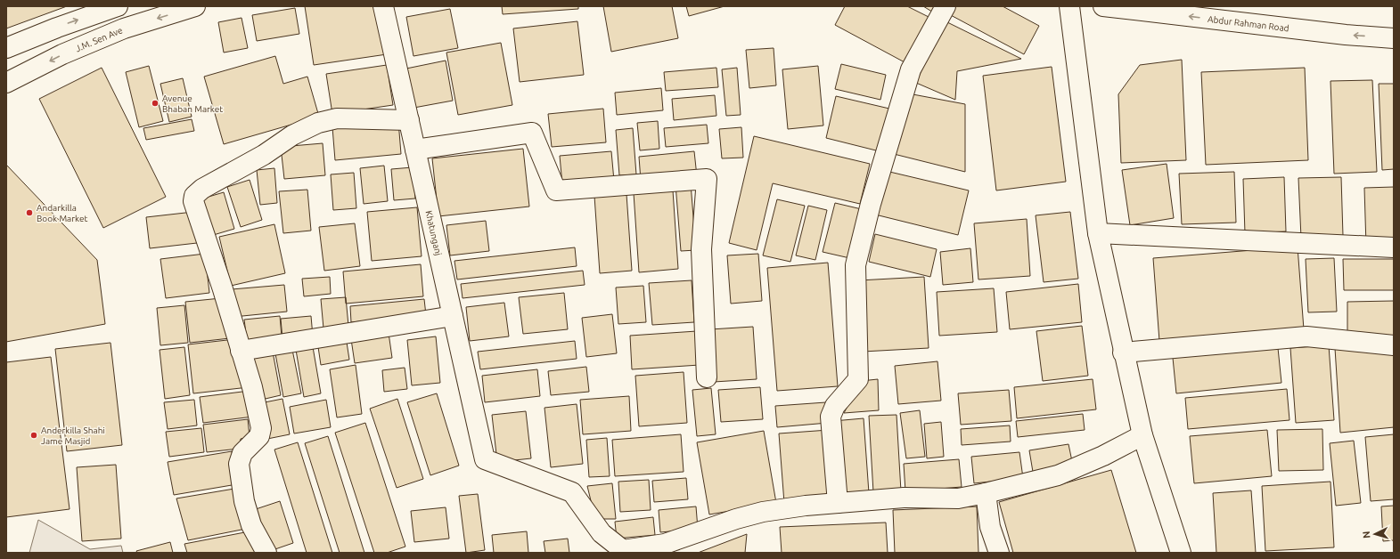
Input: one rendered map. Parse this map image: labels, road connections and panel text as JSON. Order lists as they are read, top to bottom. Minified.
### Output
{"streets":{"street":["Abdur Rahman Road","J.M. Sen Ave","Khatunganj"]},"one_way":["Abdur Rahman Road"],"places":["Avenue Bhaban Market","Andarkilla Book Market","Anderkilla Shahi Jame Masjid"],"north":"left"}
